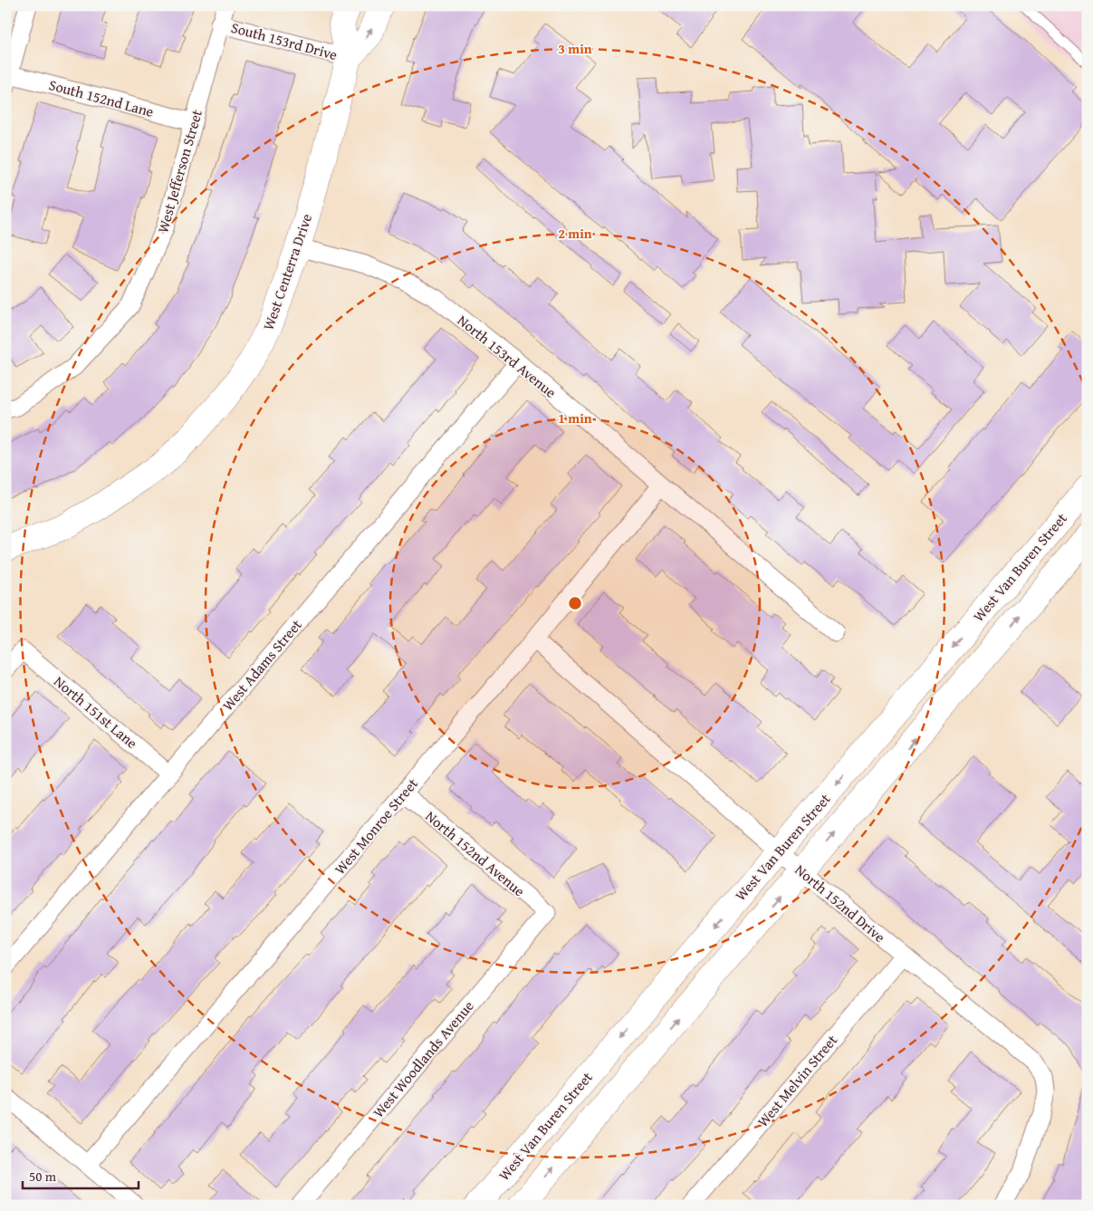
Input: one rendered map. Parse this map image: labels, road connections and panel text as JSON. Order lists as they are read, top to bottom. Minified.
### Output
{"streets":{"main road":["West Centerra Drive","West Van Buren Street"],"street":["South 153rd Drive","South 152nd Lane","West Jefferson Street","North 153rd Avenue","West Adams Street","North 151st Lane","West Monroe Street","North 152nd Avenue","North 152nd Drive","West Woodlands Avenue","West Melvin Street"]},"crossings":[["South 153rd Drive","West Jefferson Street"],["South 153rd Drive","West Centerra Drive"],["South 152nd Lane","West Jefferson Street"],["West Centerra Drive","North 153rd Avenue"],["North 153rd Avenue","West Adams Street"],["North 153rd Avenue","West Monroe Street"],["West Van Buren Street","North 152nd Drive"],["West Adams Street","North 151st Lane"],["West Monroe Street","North 152nd Avenue"],["West Monroe Street","North 152nd Drive"],["North 152nd Avenue","West Woodlands Avenue"],["North 152nd Drive","West Melvin Street"]],"scale_bar":"50 m","rings":["3 min","2 min","1 min"]}
